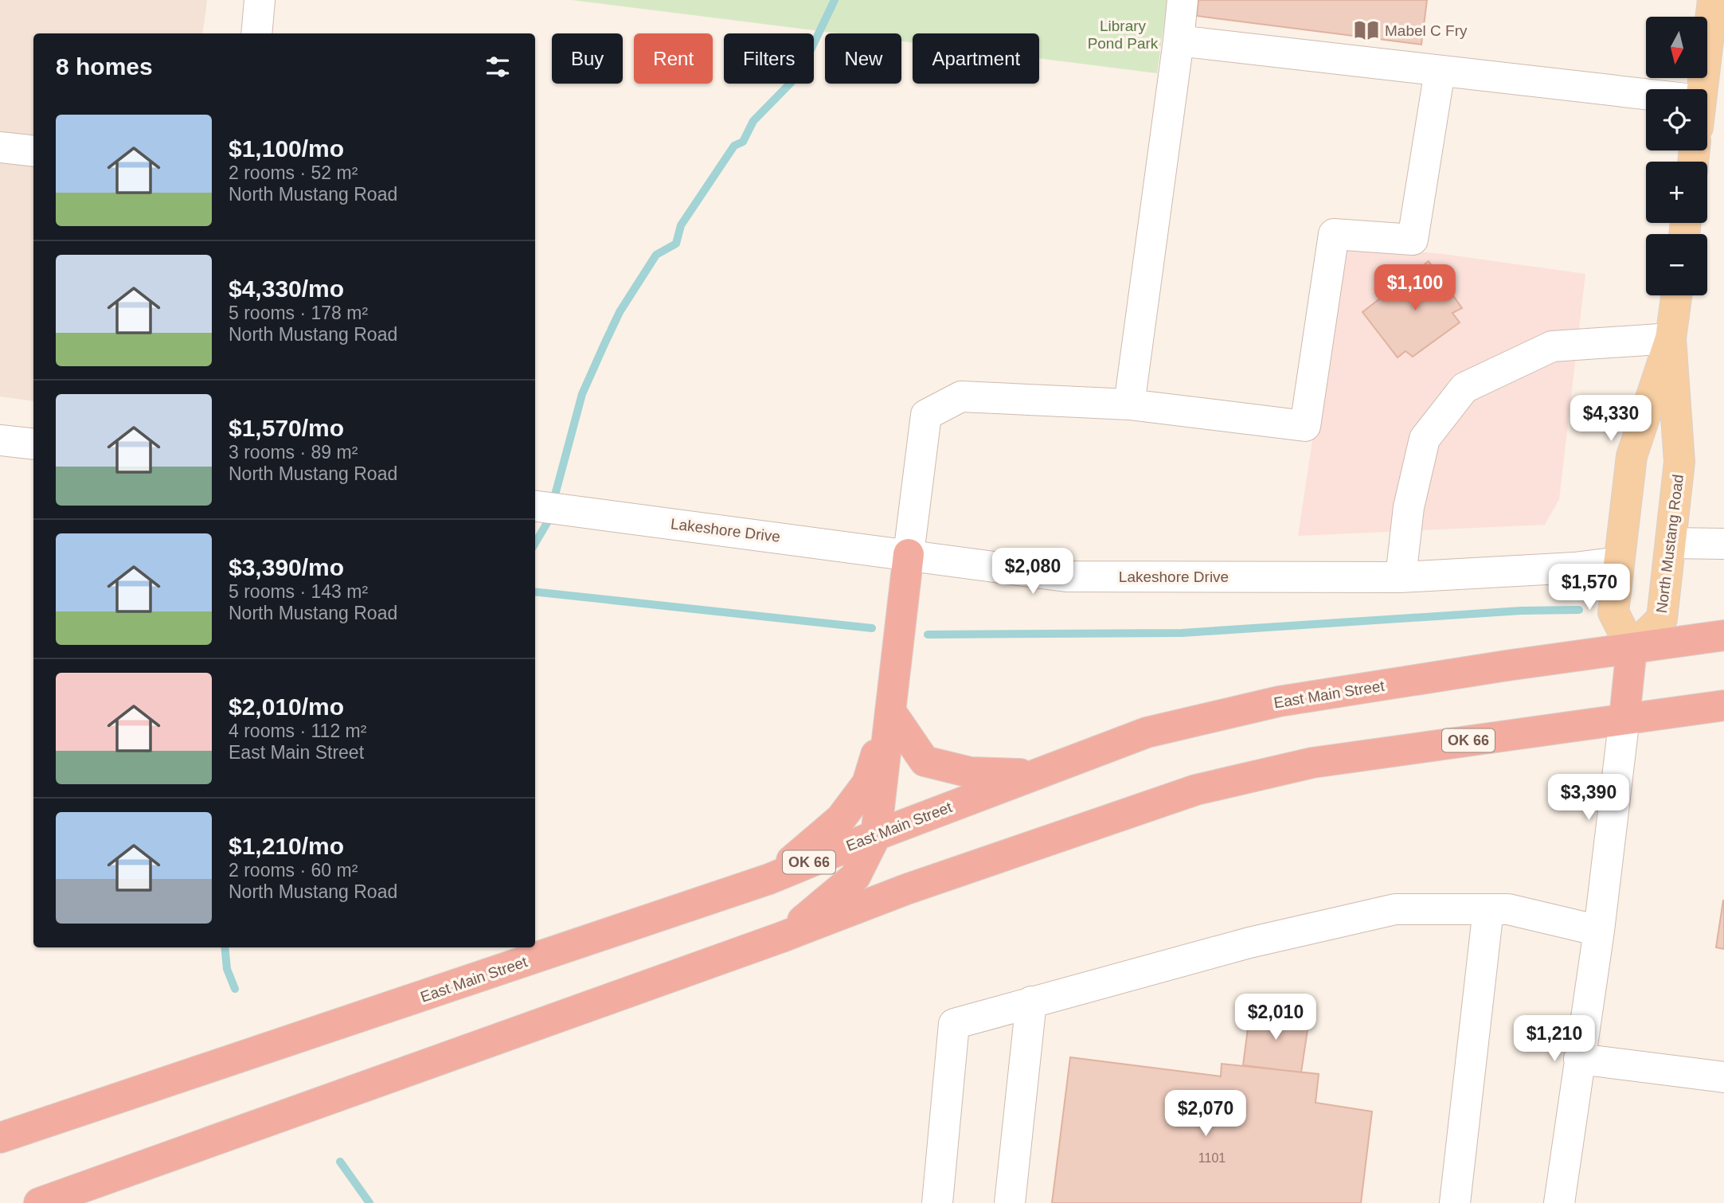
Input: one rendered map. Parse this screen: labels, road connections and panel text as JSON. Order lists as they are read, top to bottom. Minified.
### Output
{"streets":{"highway":["East Main Street","OK 66"],"main road":["North Mustang Road"],"street":["Lakeshore Drive"]},"crossings":[["Lakeshore Drive","North Mustang Road"],["North Mustang Road","East Main Street"]],"parks":["Library Pond Park"],"places":{"library":["Mabel C Fry"]},"house_numbers":["1101"],"north":"bottom","page":{"map_buttons":["+","−"],"chip":["Buy","Rent","Filters","New","Apartment"],"heading":"8 homes","list":[{"name":"$1,100/mo","note":"2 rooms · 52 m² · North Mustang Road"},{"name":"$4,330/mo","note":"5 rooms · 178 m² · North Mustang Road"},{"name":"$1,570/mo","note":"3 rooms · 89 m² · North Mustang Road"},{"name":"$3,390/mo","note":"5 rooms · 143 m² · North Mustang Road"},{"name":"$2,010/mo","note":"4 rooms · 112 m² · East Main Street"},{"name":"$1,210/mo","note":"2 rooms · 60 m² · North Mustang Road"}],"price":["$1,100","$4,330","$2,080","$1,570","$3,390","$2,010","$1,210","$2,070"]}}
